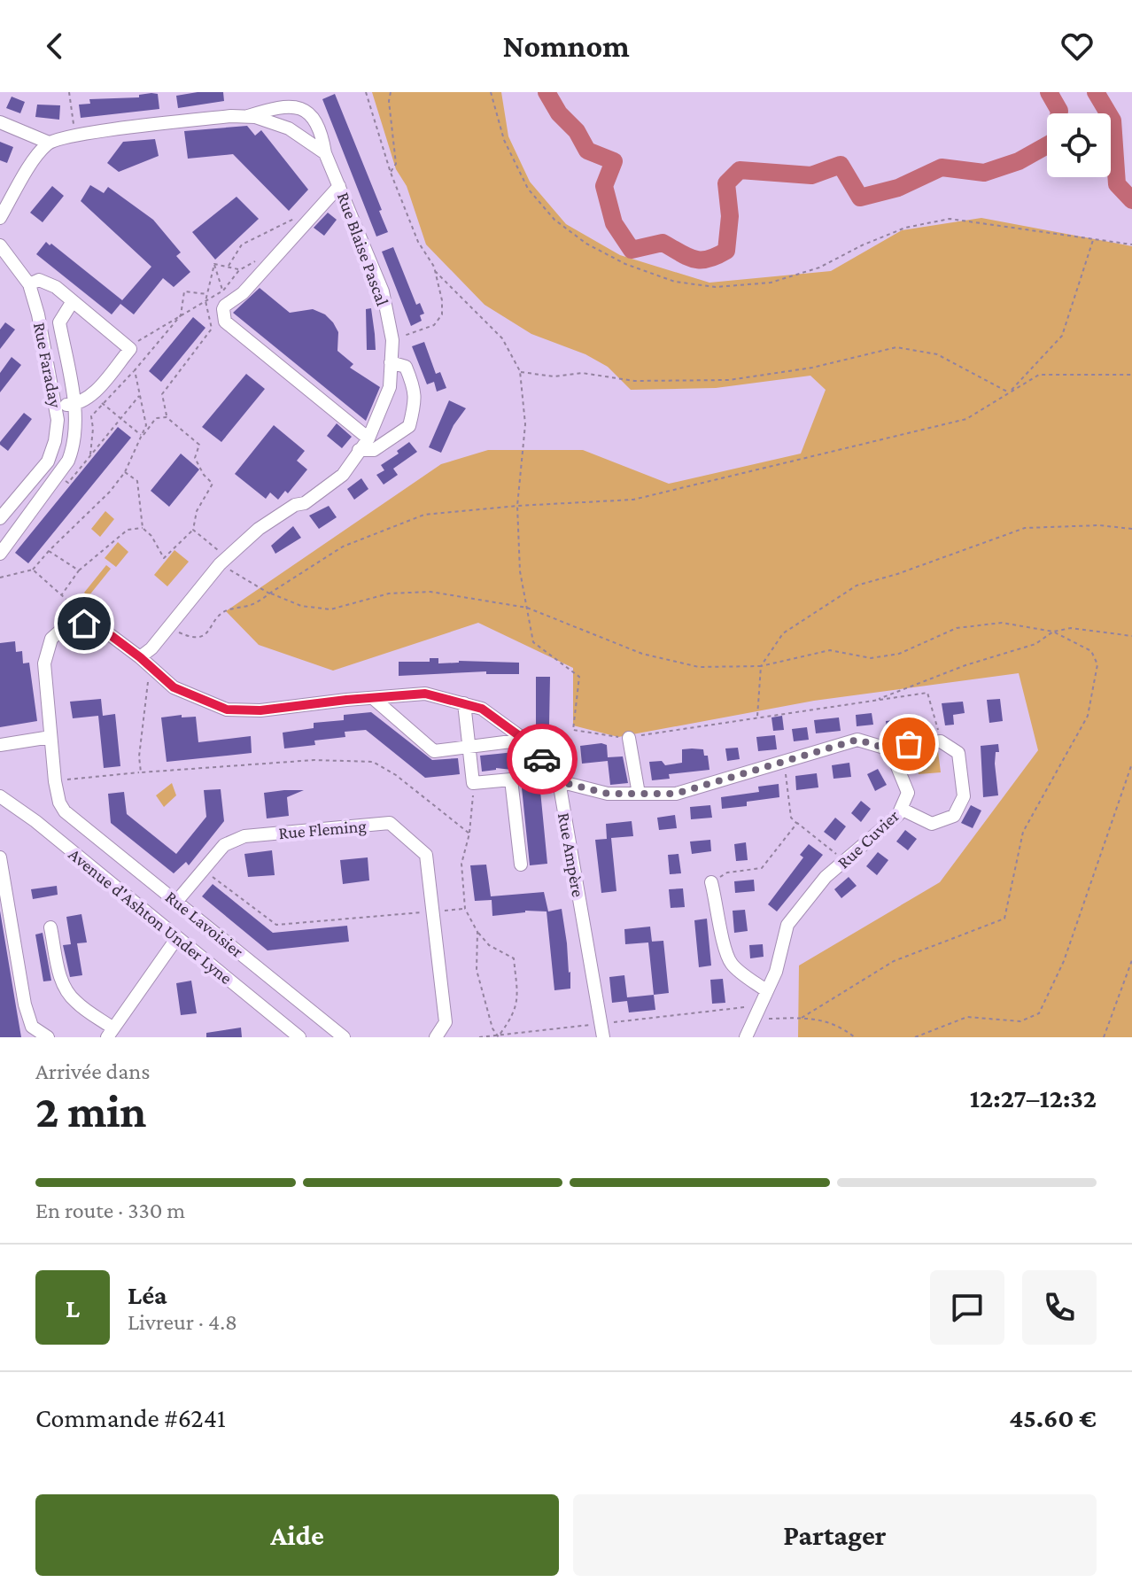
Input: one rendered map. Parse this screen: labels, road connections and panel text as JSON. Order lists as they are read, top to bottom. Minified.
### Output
{"streets":{"street":["Rue Blaise Pascal","Rue Faraday","Rue Fleming","Rue Cuvier","Rue Ampère","Avenue d'Ashton Under Lyne","Rue Lavoisier"]},"crossings":[["Rue Blaise Pascal","Rue Ampère"],["Rue Fleming","Rue Lavoisier"]],"page":{"header":"Nomnom","heading":["2 min","Arrivée dans","12:27–12:32"],"panel":["Léa","Livreur · 4.8","Commande #6241","45.60 €"],"bar":"En route · 330 m","round":"L","buttons":["Aide","Partager"]}}
